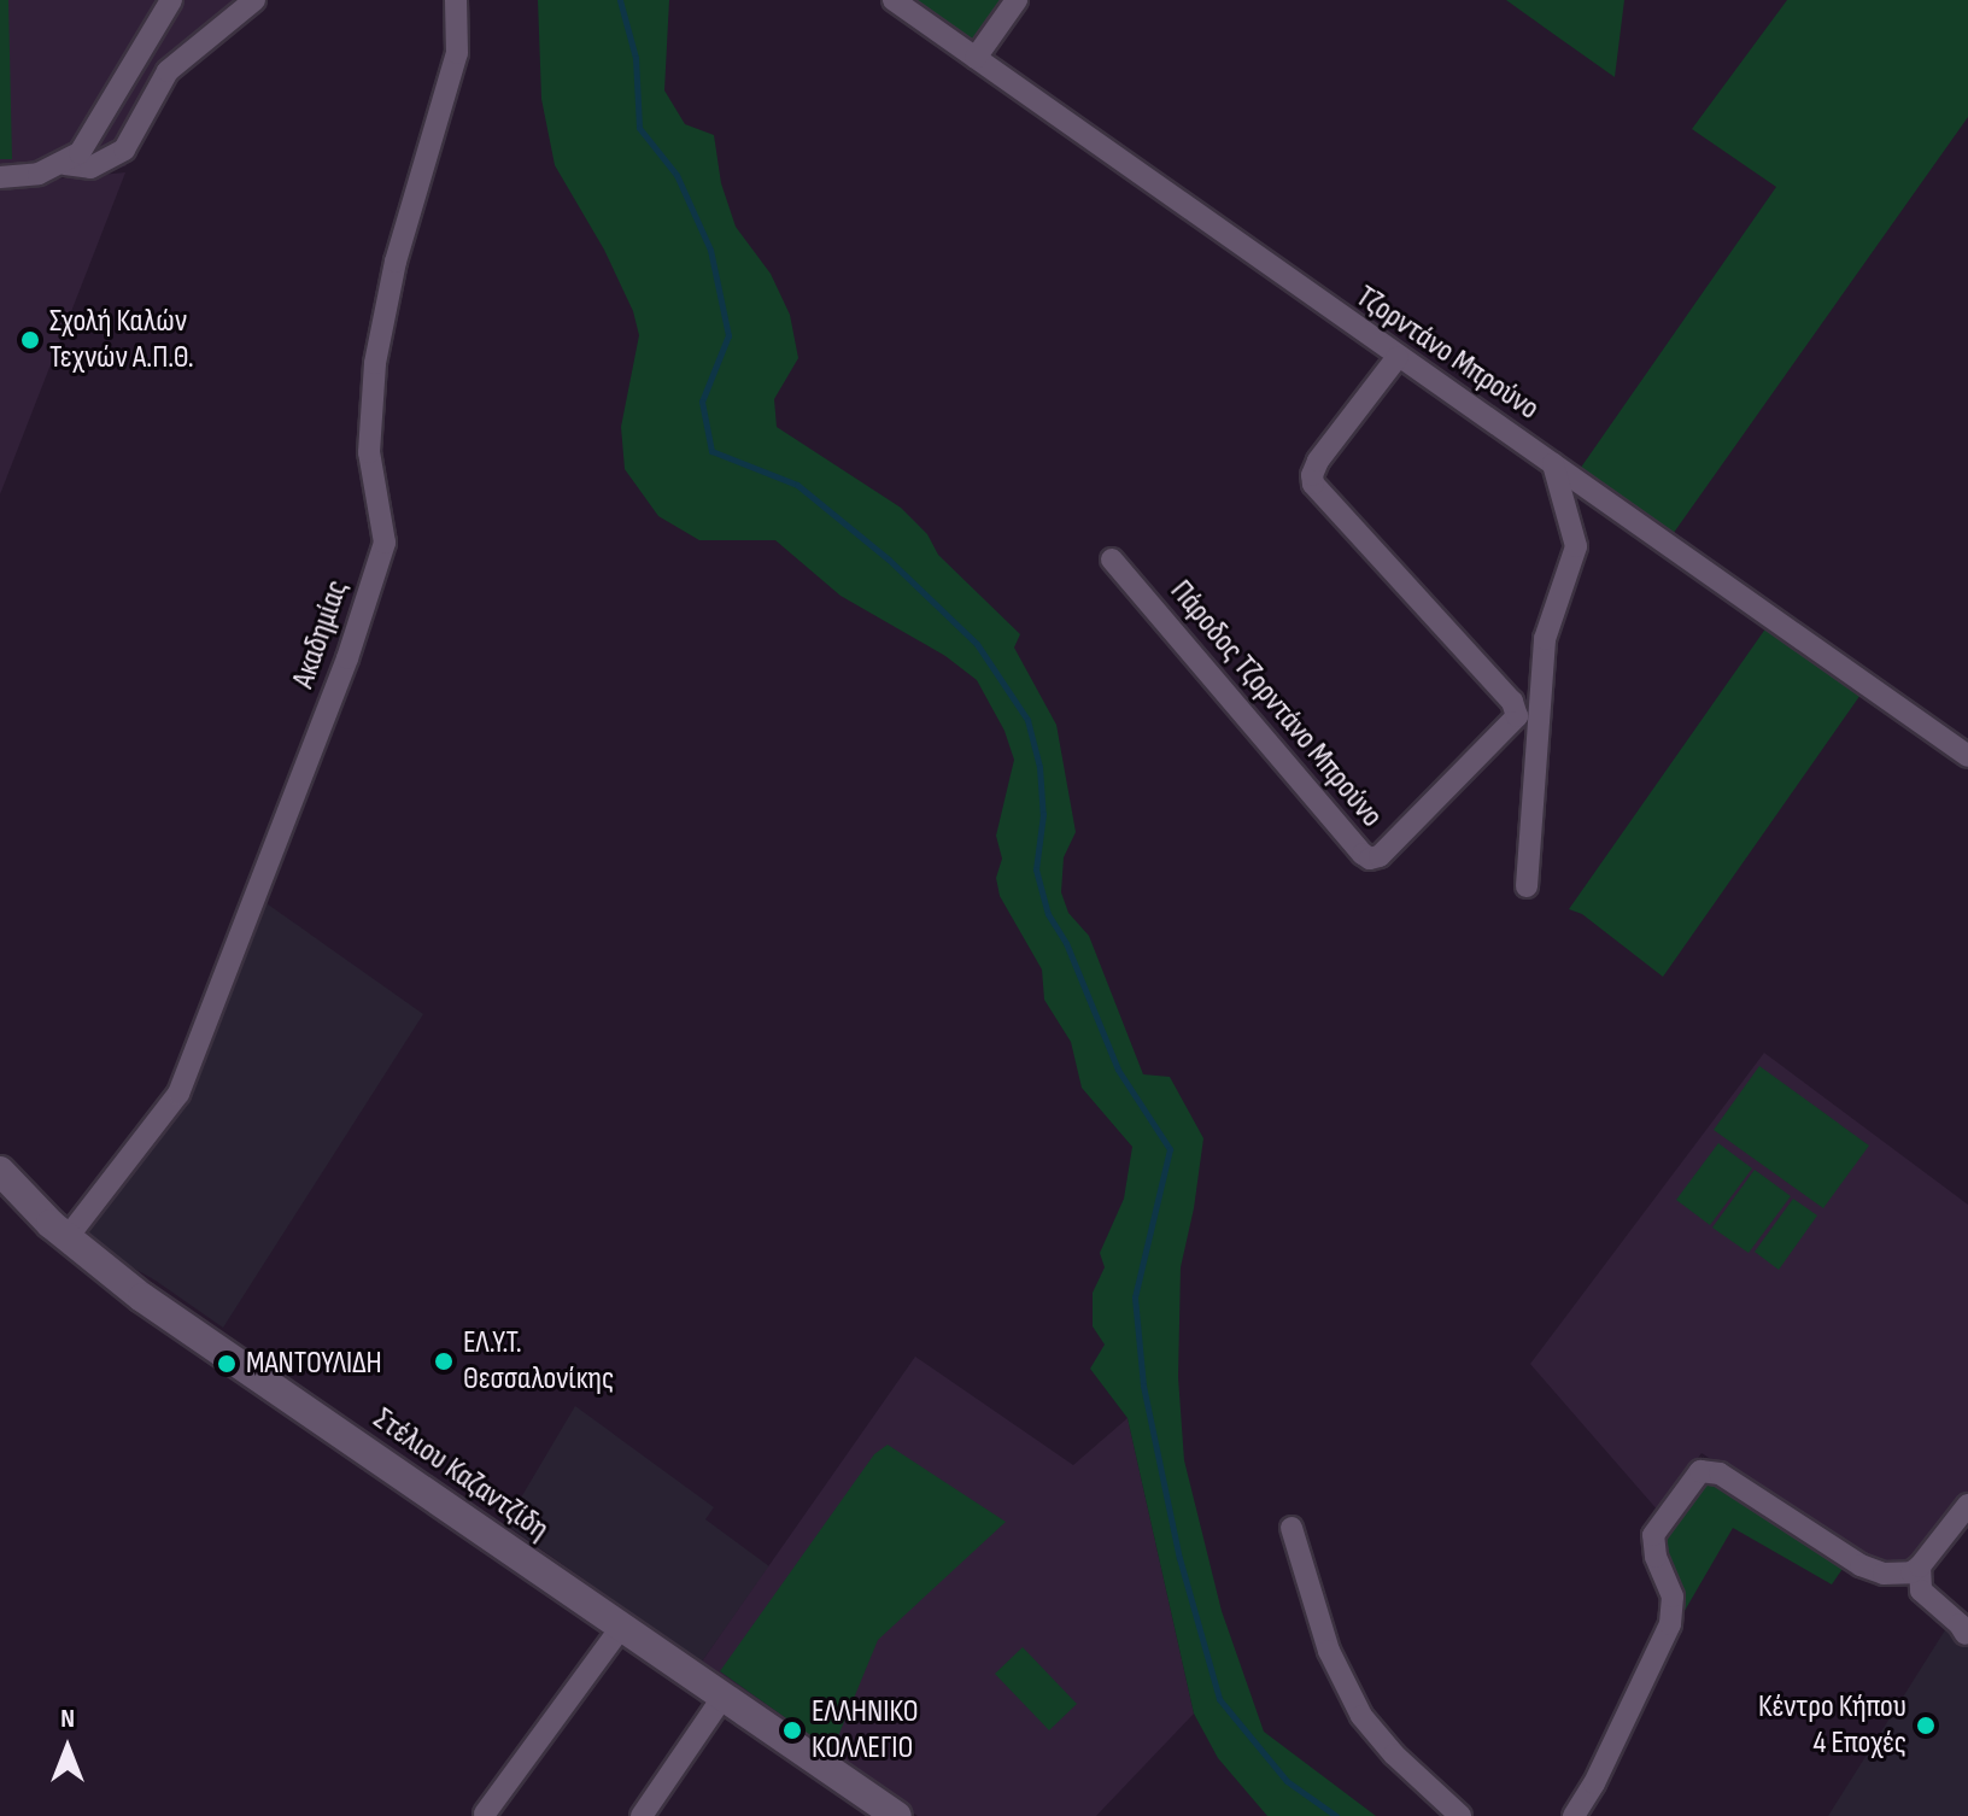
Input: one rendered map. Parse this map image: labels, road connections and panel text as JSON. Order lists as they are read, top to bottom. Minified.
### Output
{"streets":{"main road":["Στέλιου Καζαντζίδη"],"street":["Τζορντάνο Μπρούνο","Ακαδημίας","Πάροδος Τζορντάνο Μπρούνο"]},"crossings":[["Τζορντάνο Μπρούνο","Πάροδος Τζορντάνο Μπρούνο"],["Ακαδημίας","Στέλιου Καζαντζίδη"]],"places":["Σχολή Καλών Τεχνών Α.Π.Θ.","ΕΛ.Υ.Τ. Θεσσαλονίκης","ΜΑΝΤΟΥΛΙΔΗ","Κέντρο Κήπου 4 Εποχές","ΕΛΛΗΝΙΚΟ ΚΟΛΛΕΓΙΟ"],"north":"top"}
